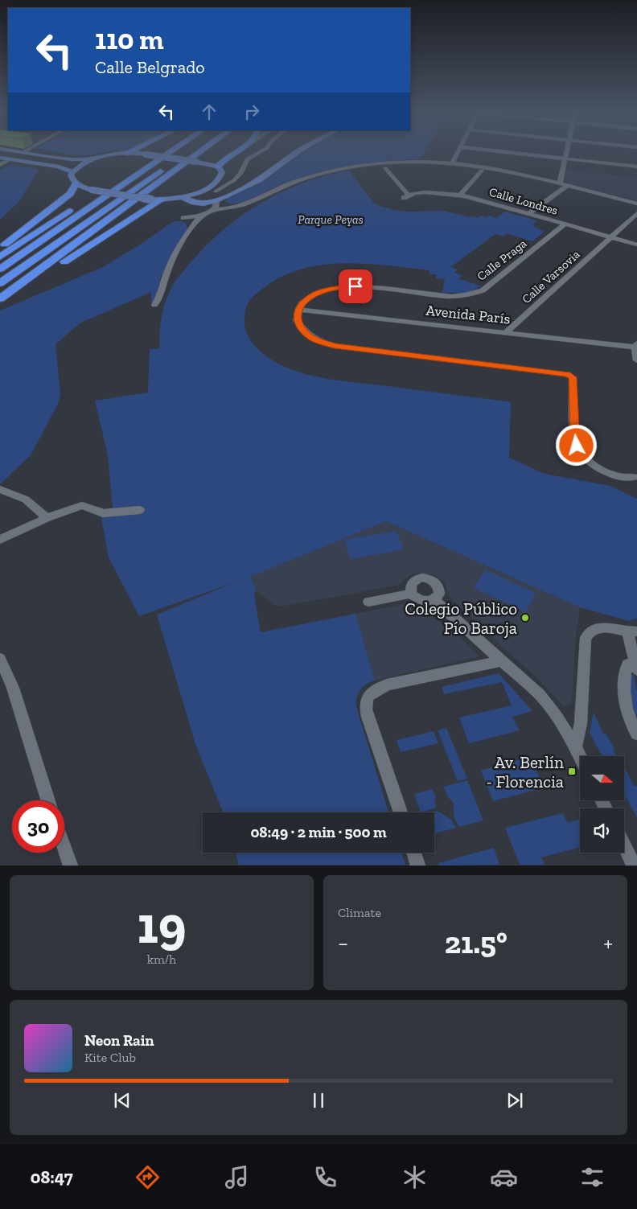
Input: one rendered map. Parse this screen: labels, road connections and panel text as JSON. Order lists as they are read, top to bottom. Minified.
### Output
{"streets":{"street":["Calle Londres","Calle Praga","Calle Varsovia","Avenida París"]},"crossings":[["Calle Londres","Calle Praga"],["Calle Londres","Calle Varsovia"],["Calle Praga","Avenida París"],["Calle Varsovia","Avenida París"]],"parks":["Parque Peyas"],"places":{"other":["Colegio Público Pío Baroja"],"transit":["Av. Berlín - Florencia"]},"north":"right","page":{"turn":["110 m","Calle Belgrado"],"limit":"30","trip":"08:49 · 2 min · 500 m","tile":[["19","km/h"],"Climate"],"heat":["−","21.5°","+"],"song":["Neon Rain","Kite Club"],"tabs":"08:47"}}
